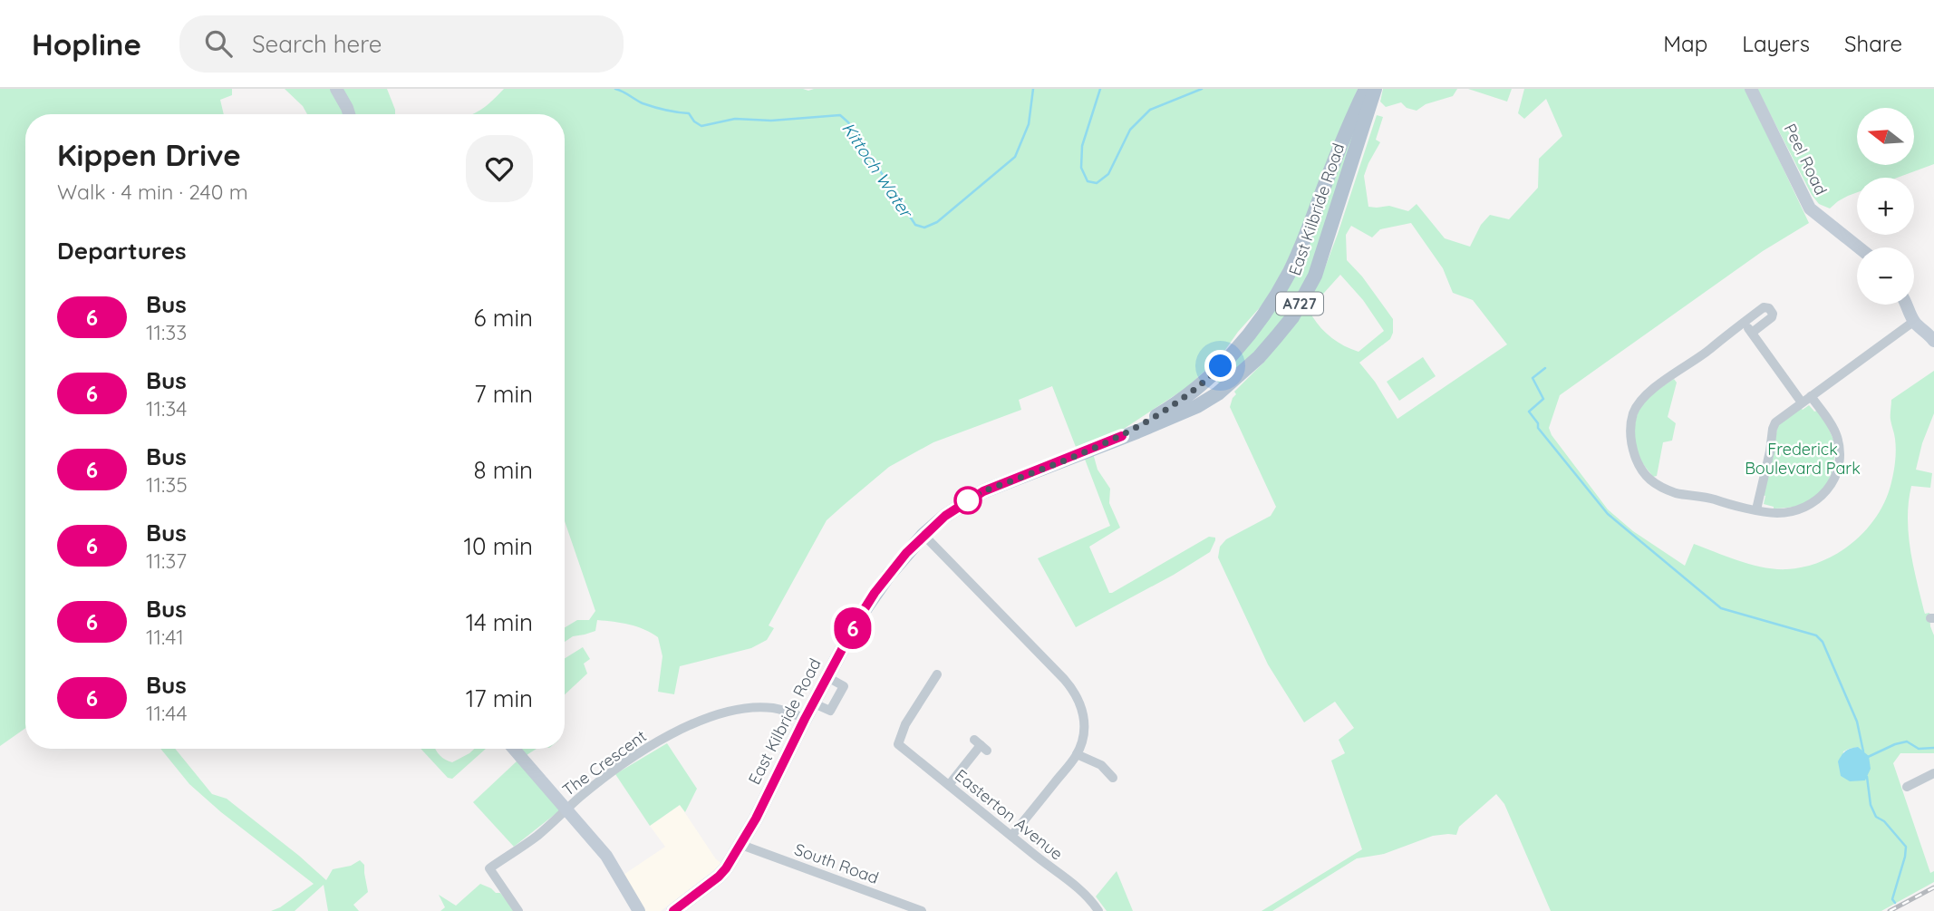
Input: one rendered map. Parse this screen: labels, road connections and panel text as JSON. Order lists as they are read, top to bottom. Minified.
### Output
{"streets":{"main road":["East Kilbride Road","A727"],"street":["Peel Road","The Crescent","Easterton Avenue","South Road"]},"crossings":[["East Kilbride Road","The Crescent"],["East Kilbride Road","South Road"]],"water":["Kittoch Water"],"parks":["Frederick Boulevard Park"],"lines":["bus line 6"],"north":"left","page":{"header":"Hopline","search":"Search here","nav":["Map","Layers","Share"],"on_map":"6","map_buttons":["+","−"],"heading":[["Kippen Drive","Walk · 4 min · 240 m"],"Departures"],"list":[{"mark":"6","name":"Bus","note":"11:33","value":"6 min"},{"mark":"6","name":"Bus","note":"11:34","value":"7 min"},{"mark":"6","name":"Bus","note":"11:35","value":"8 min"},{"mark":"6","name":"Bus","note":"11:37","value":"10 min"},{"mark":"6","name":"Bus","note":"11:41","value":"14 min"},{"mark":"6","name":"Bus","note":"11:44","value":"17 min"}]}}
